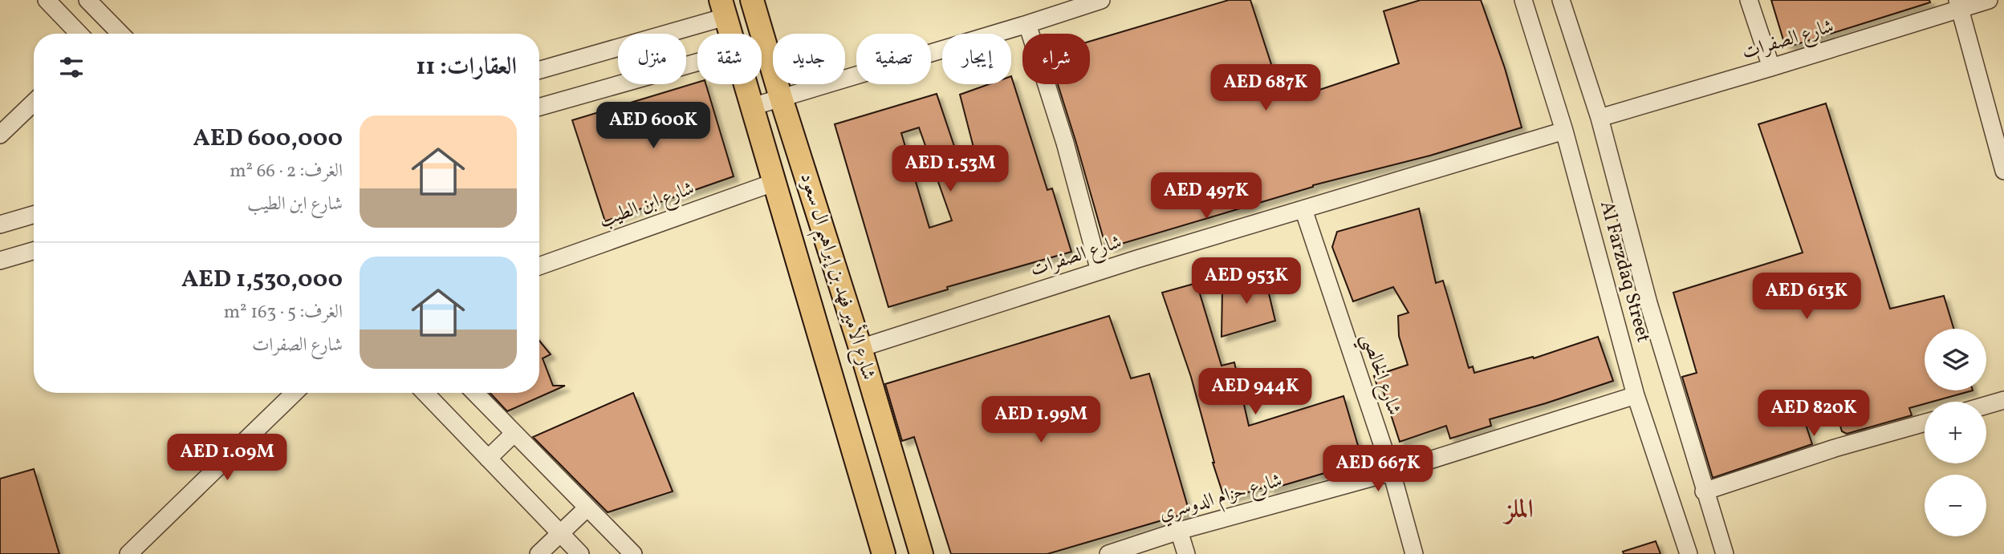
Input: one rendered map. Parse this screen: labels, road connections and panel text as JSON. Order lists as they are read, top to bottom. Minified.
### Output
{"streets":{"main road":["شارع الأمير فهد بن إبراهيم ال سعود"],"street":["شارع الصفرات","شارع ابن الطيب","Al Farzdaq Street","شارع الخالصي","شارع حزام الدوسري"]},"crossings":[["شارع الصفرات","Al Farzdaq Street"],["شارع الصفرات","شارع الأمير فهد بن إبراهيم ال سعود"],["شارع الصفرات","شارع الخالصي"],["شارع ابن الطيب","شارع الأمير فهد بن إبراهيم ال سعود"],["Al Farzdaq Street","شارع حزام الدوسري"],["شارع الخالصي","شارع حزام الدوسري"]],"districts":["الملز"],"page":{"chip":["شراء","إيجار","تصفية","جديد","شقة","منزل"],"heading":"العقارات: 11","price":["AED 687K","AED 600K","AED 1.53M","AED 497K","AED 953K","AED 613K","AED 944K","AED 820K","AED 1.99M","AED 1.09M","AED 667K"],"list":[{"name":"AED 600,000","note":"الغرف: 2 · 66 m² · شارع ابن الطيب"},{"name":"AED 1,530,000","note":"الغرف: 5 · 163 m² · شارع الصفرات"}],"map_buttons":["+","−"]}}
